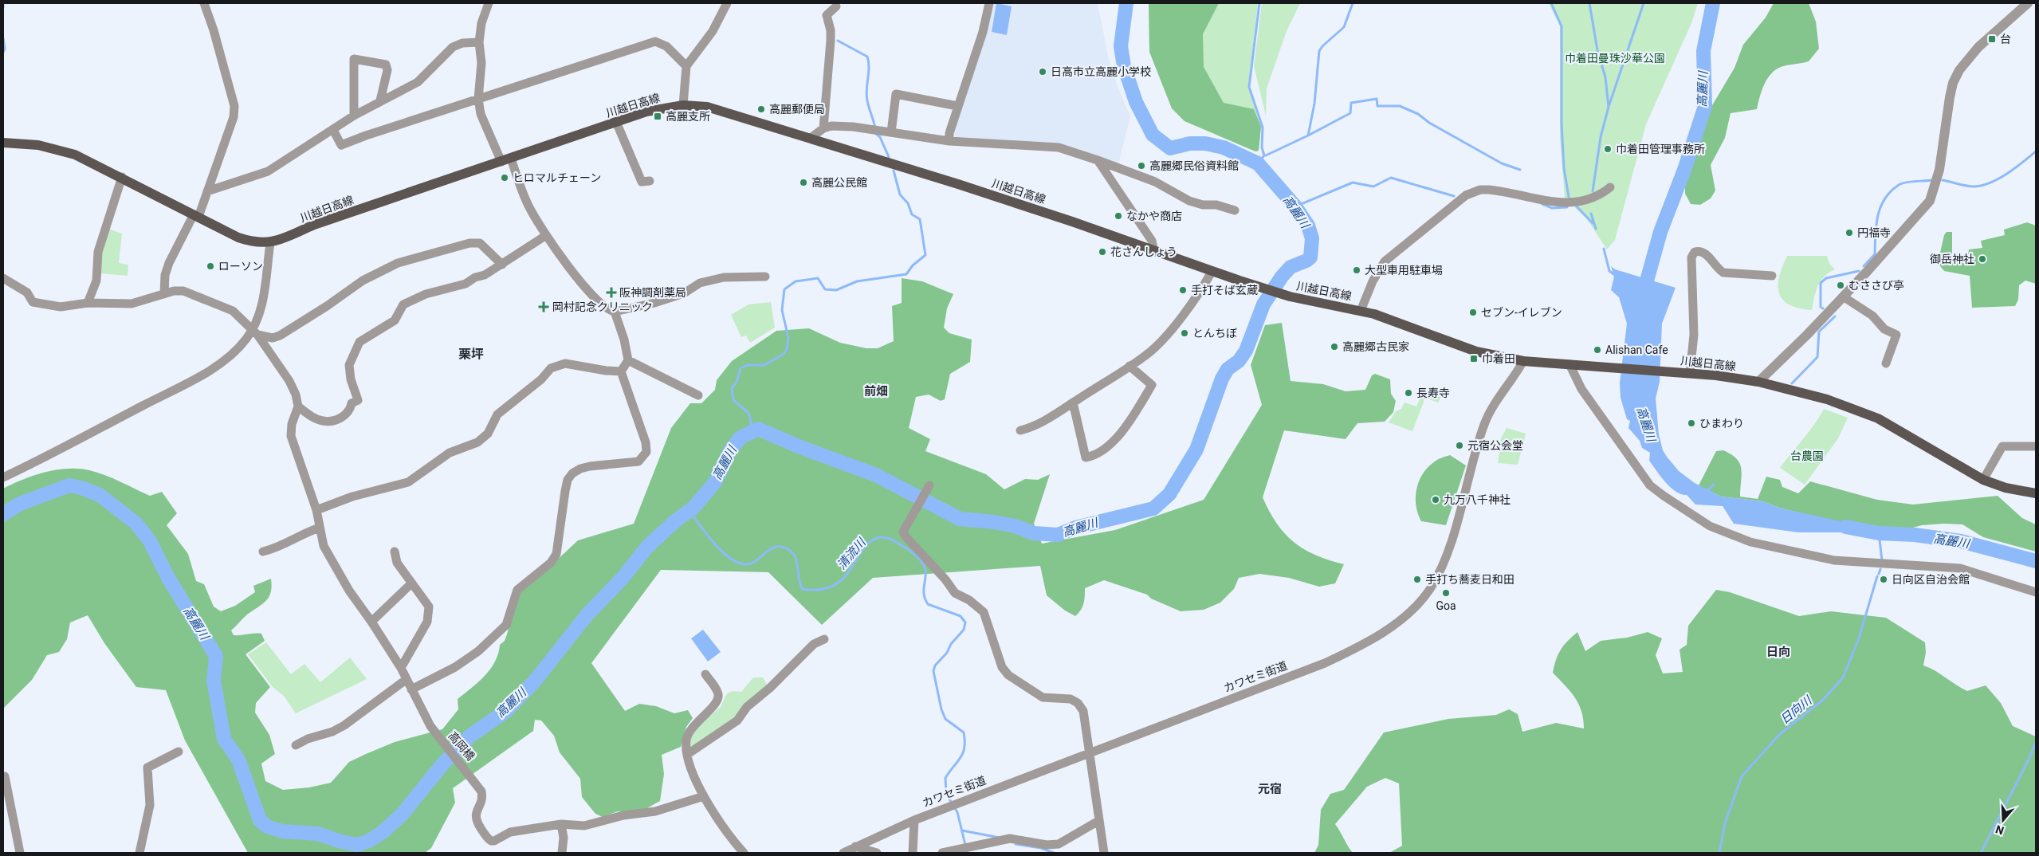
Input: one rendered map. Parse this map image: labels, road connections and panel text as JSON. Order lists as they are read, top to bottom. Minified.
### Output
{"streets":{"main road":["川越日高線"],"street":["カワセミ街道","高岡橋"]},"crossings":[["川越日高線","カワセミ街道"]],"districts":["栗坪","前畑","日向","元宿"],"water":["高麗川","清流川","日向川"],"parks":["巾着田曼珠沙華公園","台農園"],"places":{"transit":["台","高麗支所","巾着田"],"other":["日高市立高麗小学校","高麗郵便局","巾着田管理事務所","高麗郷民俗資料館","ヒロマルチェーン","高麗公民館","なかや商店","円福寺","花さんしょう","御岳神社","ローソン","大型車用駐車場","むささび亭","手打そば玄蔵","セブン-イレブン","とんちぼ","高麗郷古民家","Alishan Cafe","長寿寺","ひまわり","元宿公会堂","九万八千神社","手打ち蕎麦日和田","日向区自治会館","Goa"],"health":["阪神調剤薬局","岡村記念クリニック"]},"north":"bottom"}
